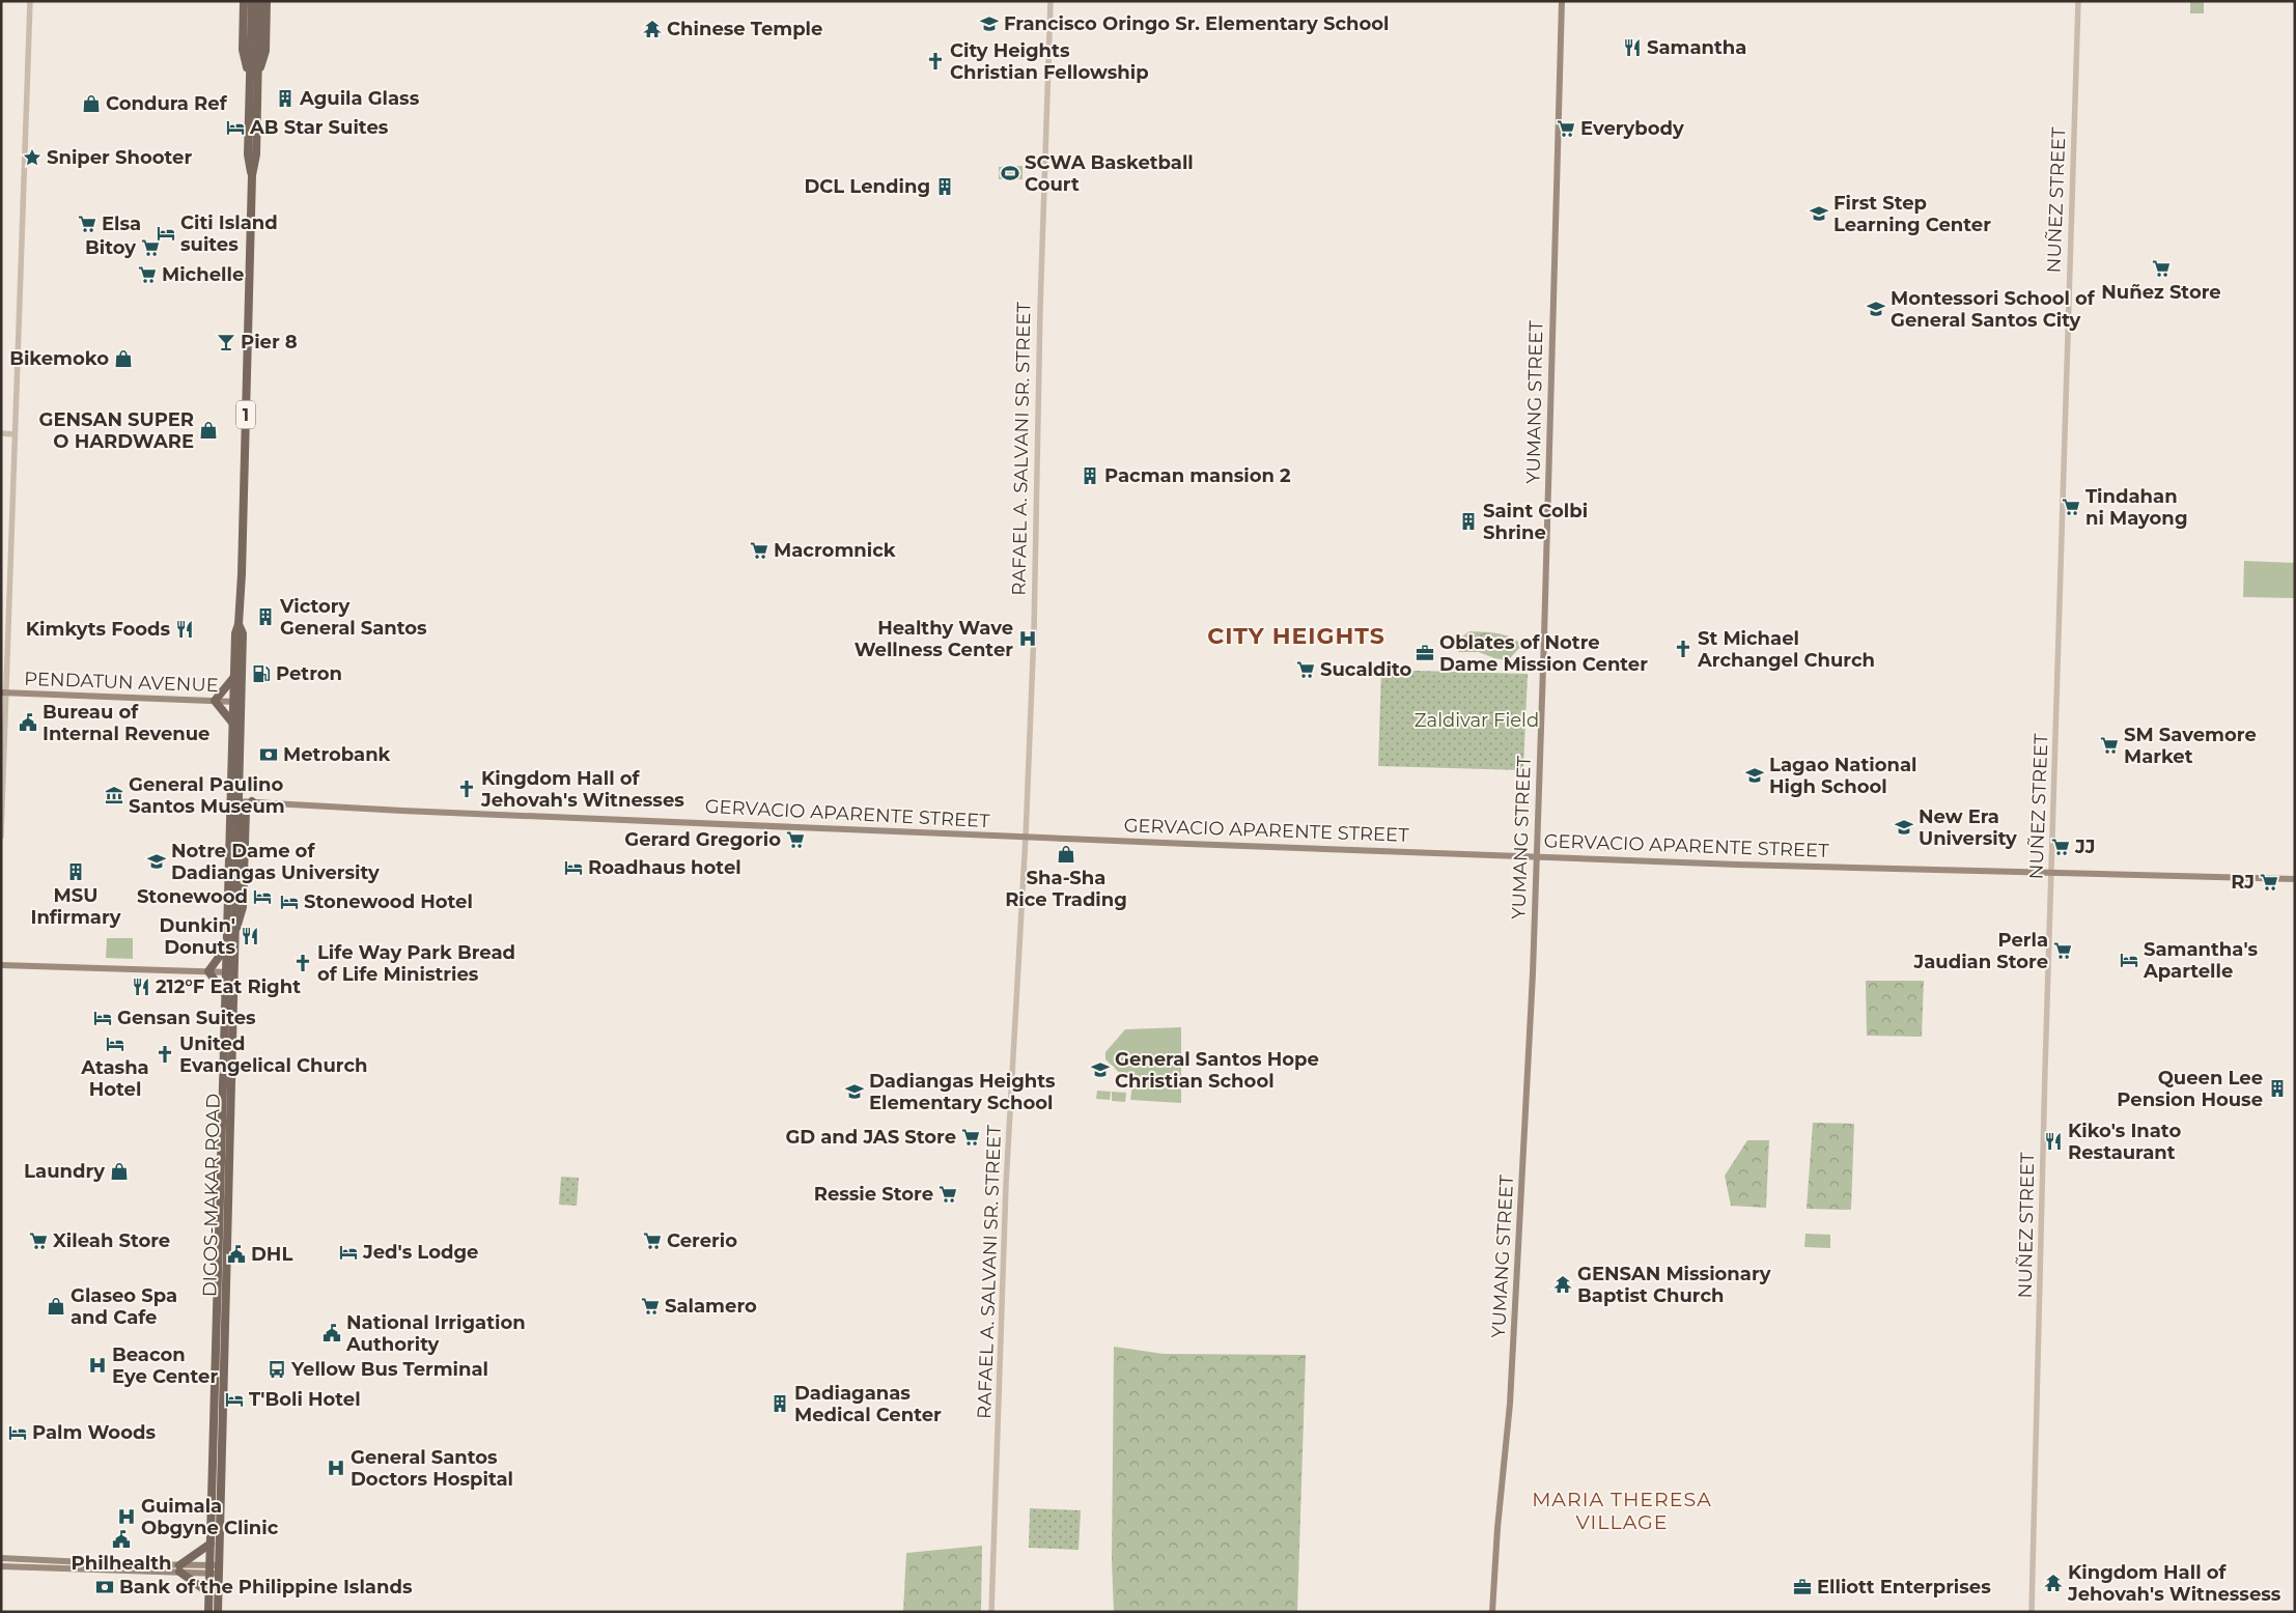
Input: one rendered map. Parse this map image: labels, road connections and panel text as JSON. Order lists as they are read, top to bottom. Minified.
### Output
{"streets":{"main road":["YUMANG STREET","1","PENDATUN AVENUE","GERVACIO APARENTE STREET","DIGOS-MAKAR ROAD"],"street":["NUÑEZ STREET","RAFAEL A. SALVANI SR. STREET"]},"crossings":[["NUÑEZ STREET","GERVACIO APARENTE STREET"],["YUMANG STREET","GERVACIO APARENTE STREET"],["RAFAEL A. SALVANI SR. STREET","GERVACIO APARENTE STREET"],["PENDATUN AVENUE","DIGOS-MAKAR ROAD"],["GERVACIO APARENTE STREET","DIGOS-MAKAR ROAD"]],"districts":["CITY HEIGHTS","MARIA THERESA VILLAGE"],"parks":["Zaldivar Field"],"places":{"school or university":["Francisco Oringo Sr. Elementary School","First Step Learning Center","Montessori School of General Santos City","Lagao National High School","New Era University","Notre Dame of Dadiangas University","General Santos Hope Christian School","Dadiangas Heights Elementary School"],"temple":["Chinese Temple","GENSAN Missionary Baptist Church","Kingdom Hall of Jehovah's Witnessess"],"restaurant":["Samantha","Kimkyts Foods","Dunkin' Donuts","212°F Eat Right","Kiko's Inato Restaurant"],"church":["City Heights Christian Fellowship","St Michael Archangel Church","Kingdom Hall of Jehovah's Witnesses","Life Way Park Bread of Life Ministries","United Evangelical Church"],"building":["Aguila Glass","DCL Lending","Pacman mansion 2","Saint Colbi Shrine","Victory General Santos","MSU Infirmary","Queen Lee Pension House","Dadiaganas Medical Center"],"shop":["Condura Ref","Bikemoko","GENSAN SUPER O HARDWARE","Sha-Sha Rice Trading","Laundry","Glaseo Spa and Cafe"],"hotel":["AB Star Suites","Citi Island suites","Roadhaus hotel","Stonewood","Stonewood Hotel","Samantha's Apartelle","Gensan Suites","Atasha Hotel","Jed's Lodge","T'Boli Hotel","Palm Woods"],"supermarket":["Everybody","Elsa","Bitoy","Nuñez Store","Michelle","Tindahan ni Mayong","Macromnick","Sucaldito","SM Savemore Market","Gerard Gregorio","JJ","RJ","Perla Jaudian Store","GD and JAS Store","Ressie Store","Xileah Store","Cererio","Salamero"],"place":["Sniper Shooter"],"sports":["SCWA Basketball Court"],"bar":["Pier 8"],"hospital":["Healthy Wave Wellness Center","Beacon Eye Center","General Santos Doctors Hospital","Guimala Obgyne Clinic"],"office":["Oblates of Notre Dame Mission Center","Elliott Enterprises"],"fuel station":["Petron"],"public building":["Bureau of Internal Revenue","DHL","National Irrigation Authority","Philhealth"],"bank":["Metrobank","Bank of the Philippine Islands"],"museum":["General Paulino Santos Museum"],"bus stop":["Yellow Bus Terminal"]}}
